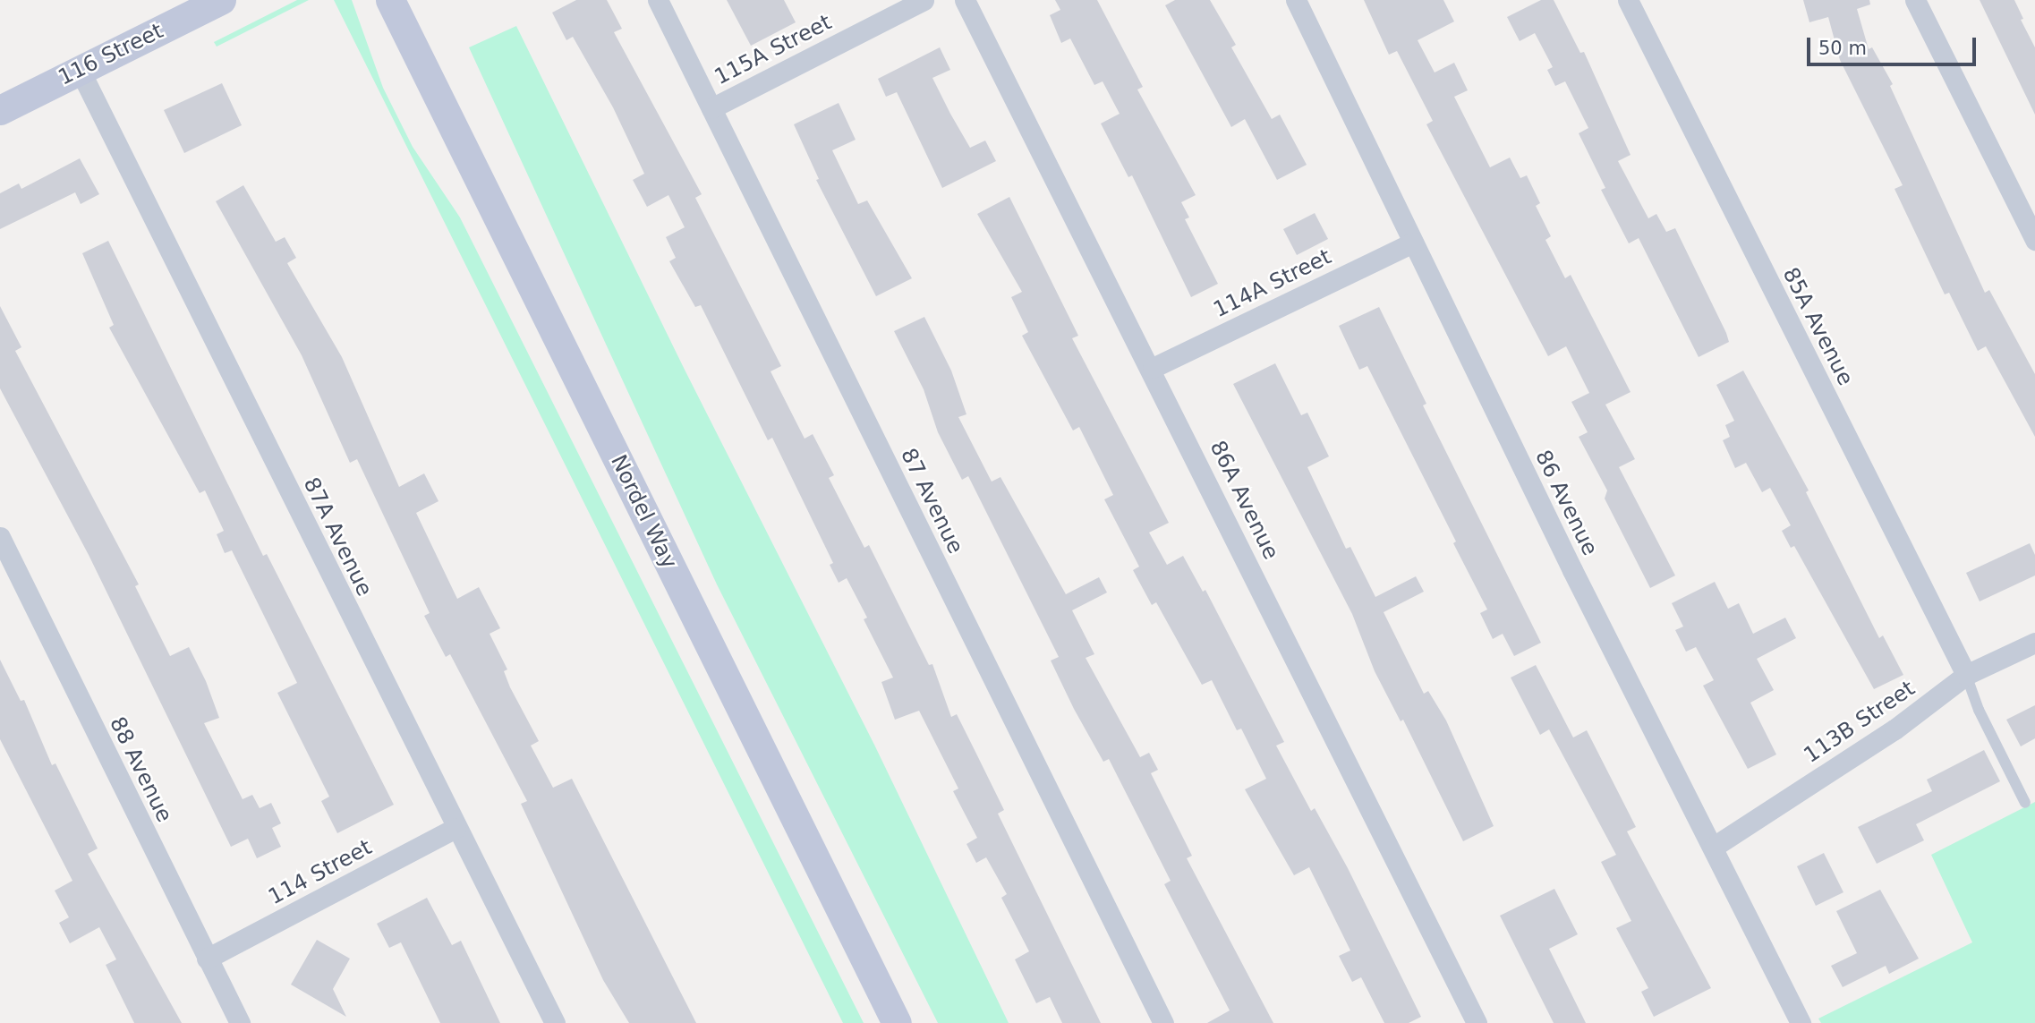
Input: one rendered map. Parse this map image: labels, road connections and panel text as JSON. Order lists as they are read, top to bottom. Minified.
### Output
{"streets":{"main road":["116 Street","Nordel Way"],"street":["115A Street","114A Street","85A Avenue","86A Avenue","87 Avenue","86 Avenue","87A Avenue","113B Street","88 Avenue","114 Street"]},"crossings":[["115A Street","87 Avenue"],["116 Street","87A Avenue"],["114A Street","86A Avenue"],["114A Street","86 Avenue"],["85A Avenue","113B Street"],["86 Avenue","113B Street"],["87A Avenue","114 Street"],["88 Avenue","114 Street"]],"scale_bar":"50 m"}
